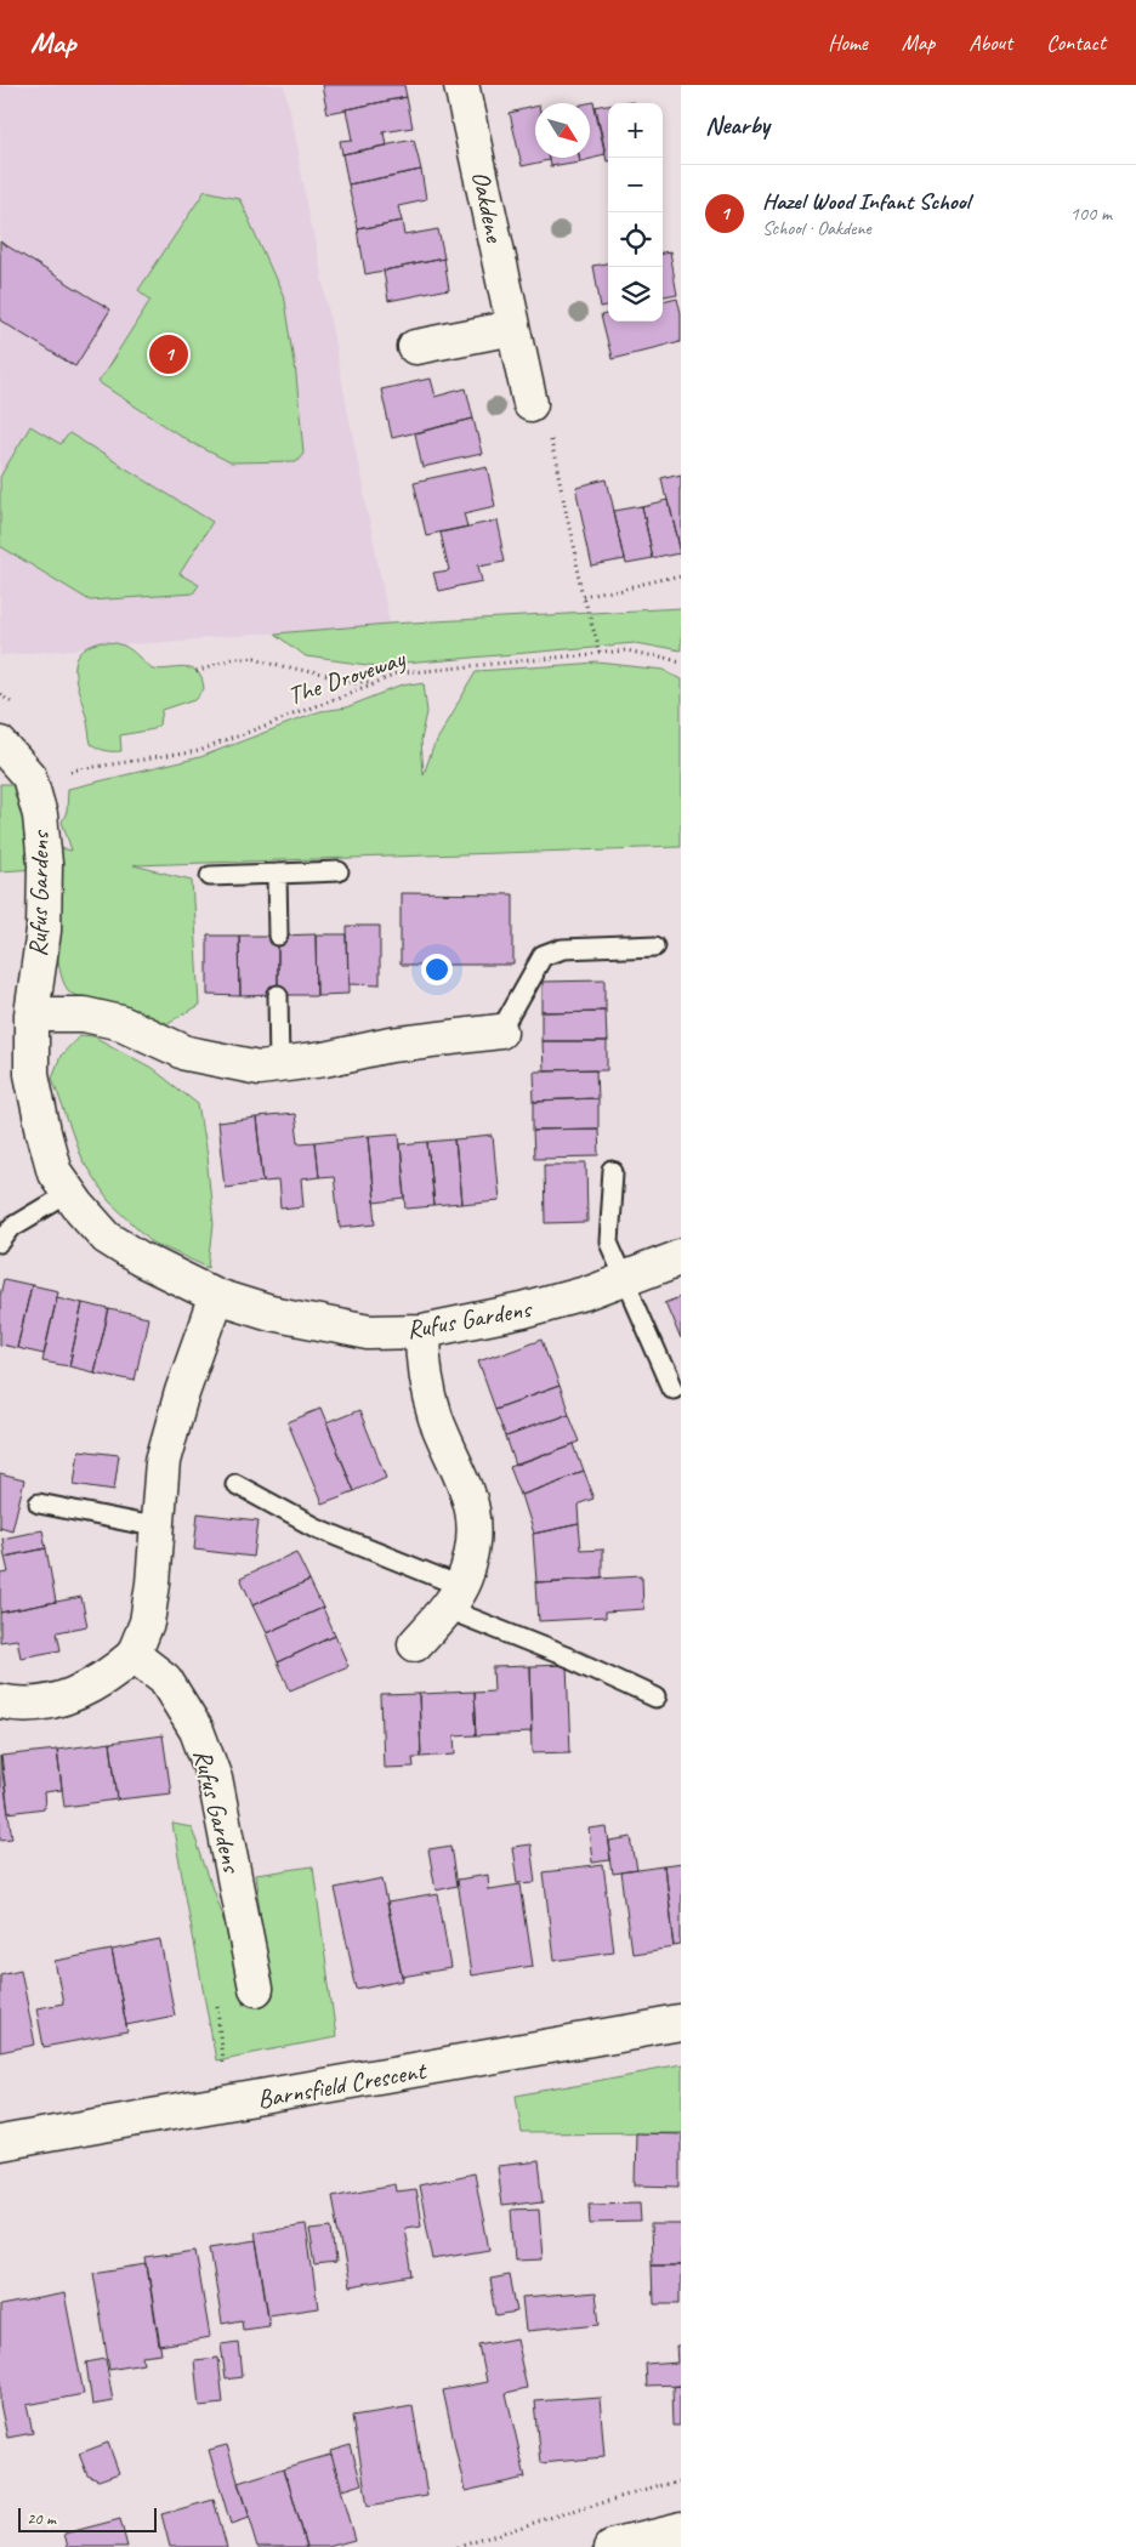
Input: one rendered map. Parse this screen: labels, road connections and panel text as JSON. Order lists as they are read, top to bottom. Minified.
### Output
{"streets":{"street":["Oakdene","Rufus Gardens","Barnsfield Crescent"],"path":["The Droveway"]},"crossings":[["The Droveway","Rufus Gardens"]],"scale_bar":"20 m","north":"bottom right","page":{"header":"Map","nav":["Home","Map","About","Contact"],"heading":"Nearby","map_buttons":["+","−"],"list":[{"mark":"1","name":"Hazel Wood Infant School","note":"School · Oakdene","value":"100 m"}],"pins":"1","scale":"20 m"}}
